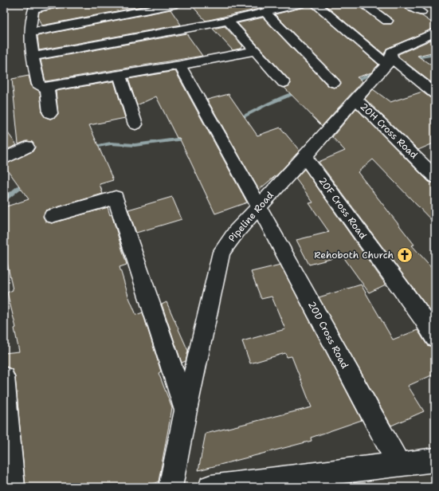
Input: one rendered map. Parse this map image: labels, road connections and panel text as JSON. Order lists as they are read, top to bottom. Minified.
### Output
{"streets":{"street":["20H Cross Road","20F Cross Road","Pipeline Road","20D Cross Road"]},"crossings":[["20H Cross Road","Pipeline Road"],["20F Cross Road","Pipeline Road"],["Pipeline Road","20D Cross Road"]],"places":{"church":["Rehoboth Church"]}}
